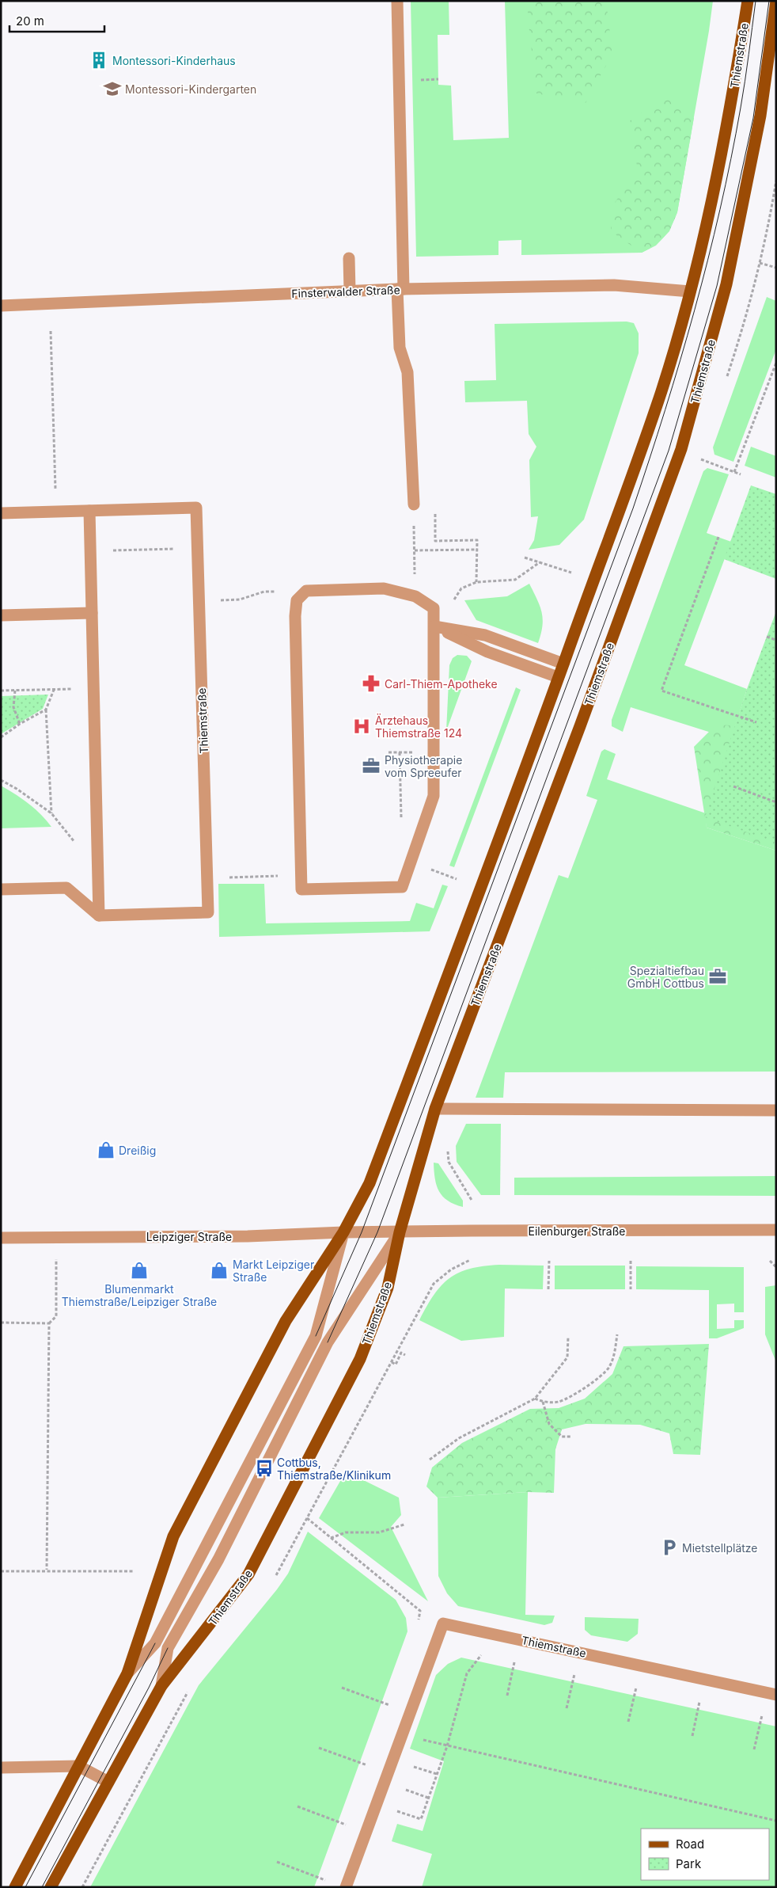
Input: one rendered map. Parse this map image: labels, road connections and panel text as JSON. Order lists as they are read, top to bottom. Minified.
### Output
{"streets":{"main road":["Thiemstraße"],"street":["Finsterwalder Straße","Eilenburger Straße","Leipziger Straße"]},"crossings":[["Thiemstraße","Finsterwalder Straße"],["Thiemstraße","Eilenburger Straße"],["Thiemstraße","Leipziger Straße"],["Eilenburger Straße","Leipziger Straße"]],"places":{"building":["Montessori-Kinderhaus"],"school or university":["Montessori-Kindergarten"],"pharmacy":["Carl-Thiem-Apotheke"],"hospital":["Ärztehaus Thiemstraße 124"],"office":["Physiotherapie vom Spreeufer","Spezialtiefbau GmbH Cottbus"],"shop":["Dreißig","Blumenmarkt Thiemstraße/Leipziger Straße","Markt Leipziger Straße"],"bus stop":["Cottbus, Thiemstraße/Klinikum"],"parking":["Mietstellplätze"]},"legend":["Road","Park"],"scale_bar":"20 m"}
